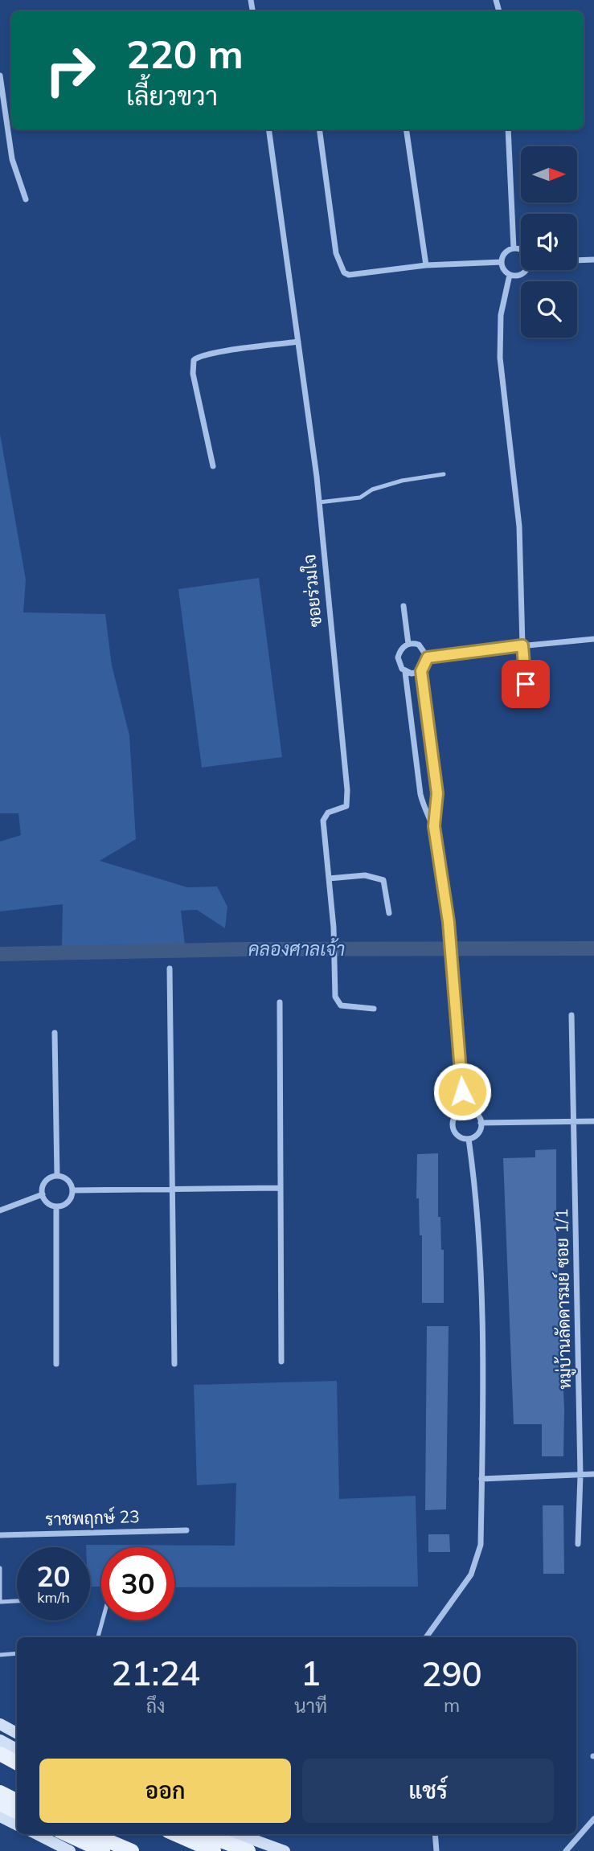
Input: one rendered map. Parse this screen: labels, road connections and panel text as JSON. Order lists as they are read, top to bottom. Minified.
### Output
{"streets":{"street":["ซอยร่วมใจ","หมู่บ้านลัดดารมย์ ซอย 1/1","ราชพฤกษ์ 23"]},"water":["คลองศาลเจ้า"],"north":"right","page":{"turn":["220 m","เลี้ยวขวา"],"speed":"20 km/h","limit":"30","eta":["21:24","ถึง","1","นาที","290","m"],"buttons":["ออก","แชร์"]}}
